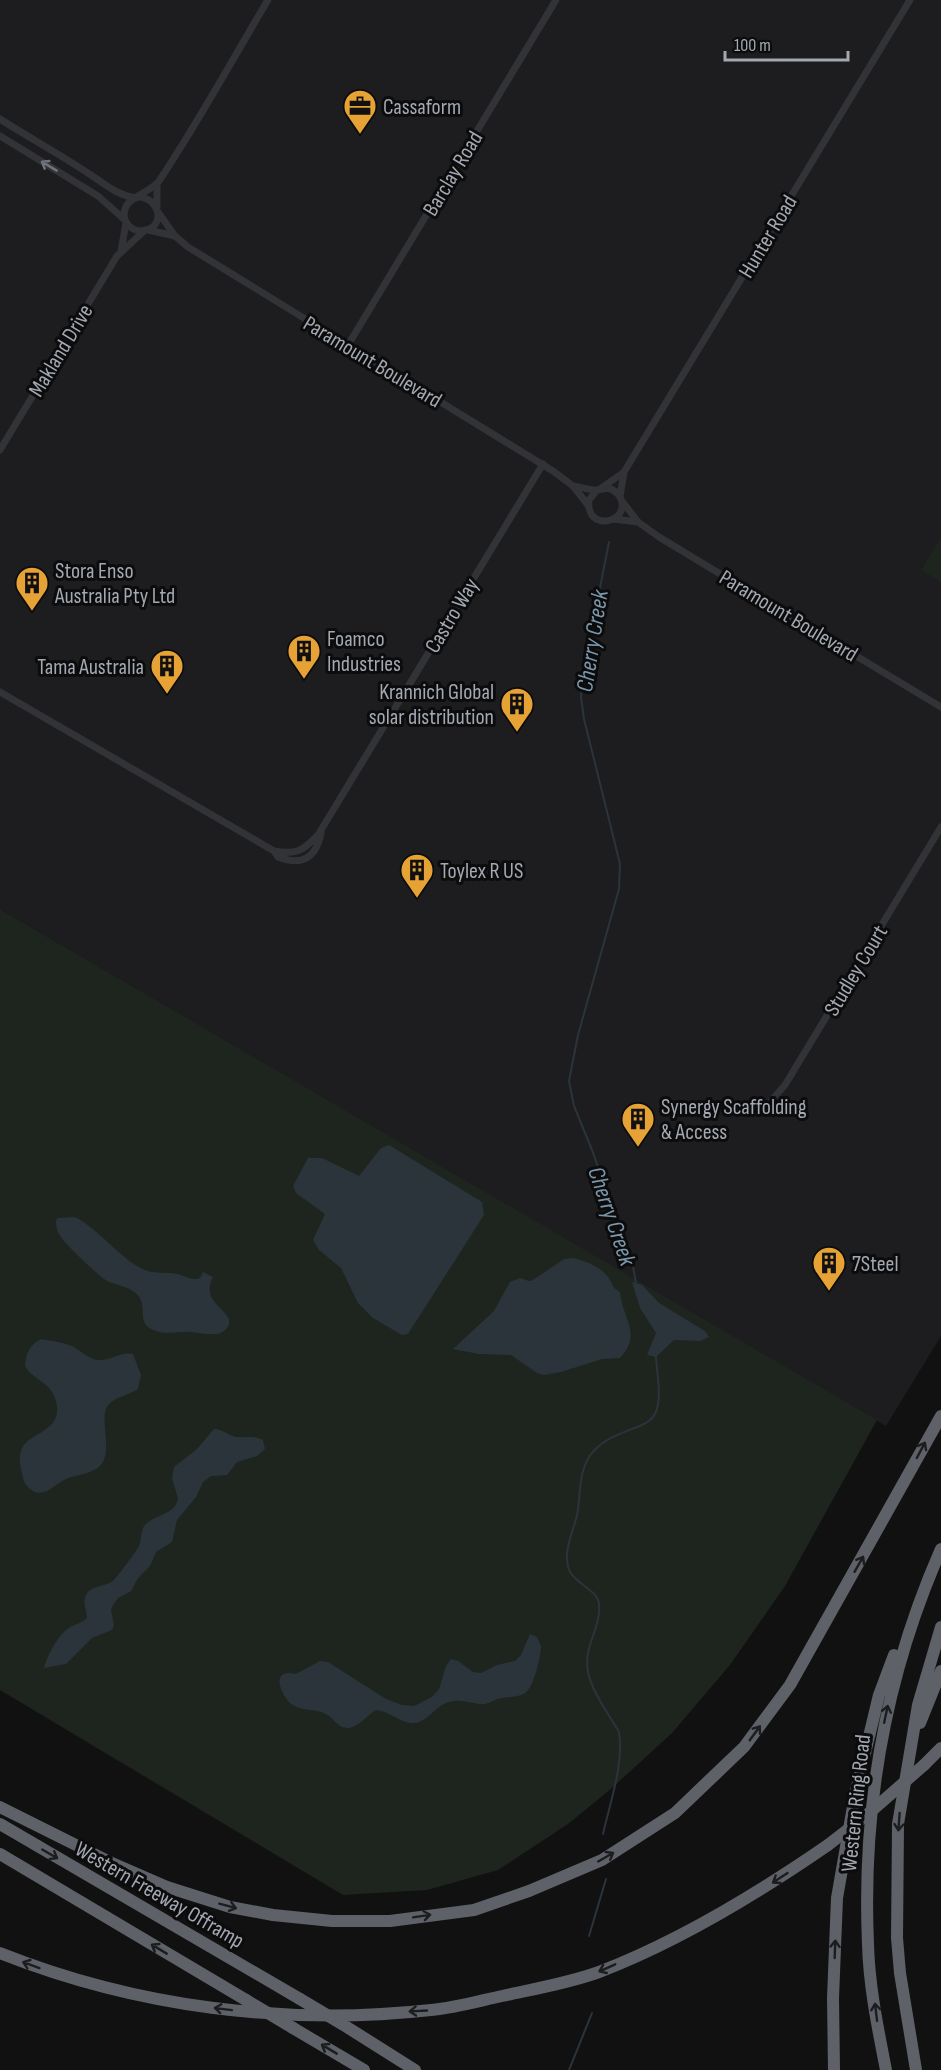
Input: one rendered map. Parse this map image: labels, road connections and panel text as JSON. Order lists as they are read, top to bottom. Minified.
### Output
{"streets":{"highway":["Western Ring Road","Western Freeway Offramp"],"street":["Barclay Road","Hunter Road","Makland Drive","Paramount Boulevard","Castro Way","Studley Court"]},"crossings":[["Barclay Road","Paramount Boulevard"],["Hunter Road","Paramount Boulevard"],["Makland Drive","Paramount Boulevard"],["Paramount Boulevard","Castro Way"]],"water":["Cherry Creek"],"places":{"office":["Cassaform"],"building":["Stora Enso Australia Pty Ltd","Foamco Industries","Tama Australia","Krannich Global solar distribution","Toylex R US","Synergy Scaffolding & Access","7Steel"]},"scale_bar":"100 m"}
